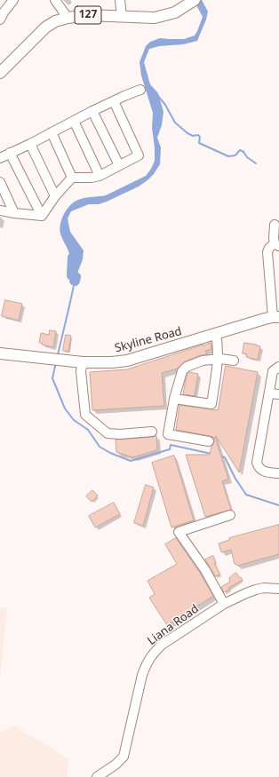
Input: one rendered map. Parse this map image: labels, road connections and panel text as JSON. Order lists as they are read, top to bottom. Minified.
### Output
{"streets":{"main road":["127","Skyline Road"],"street":["Liana Road"]}}
